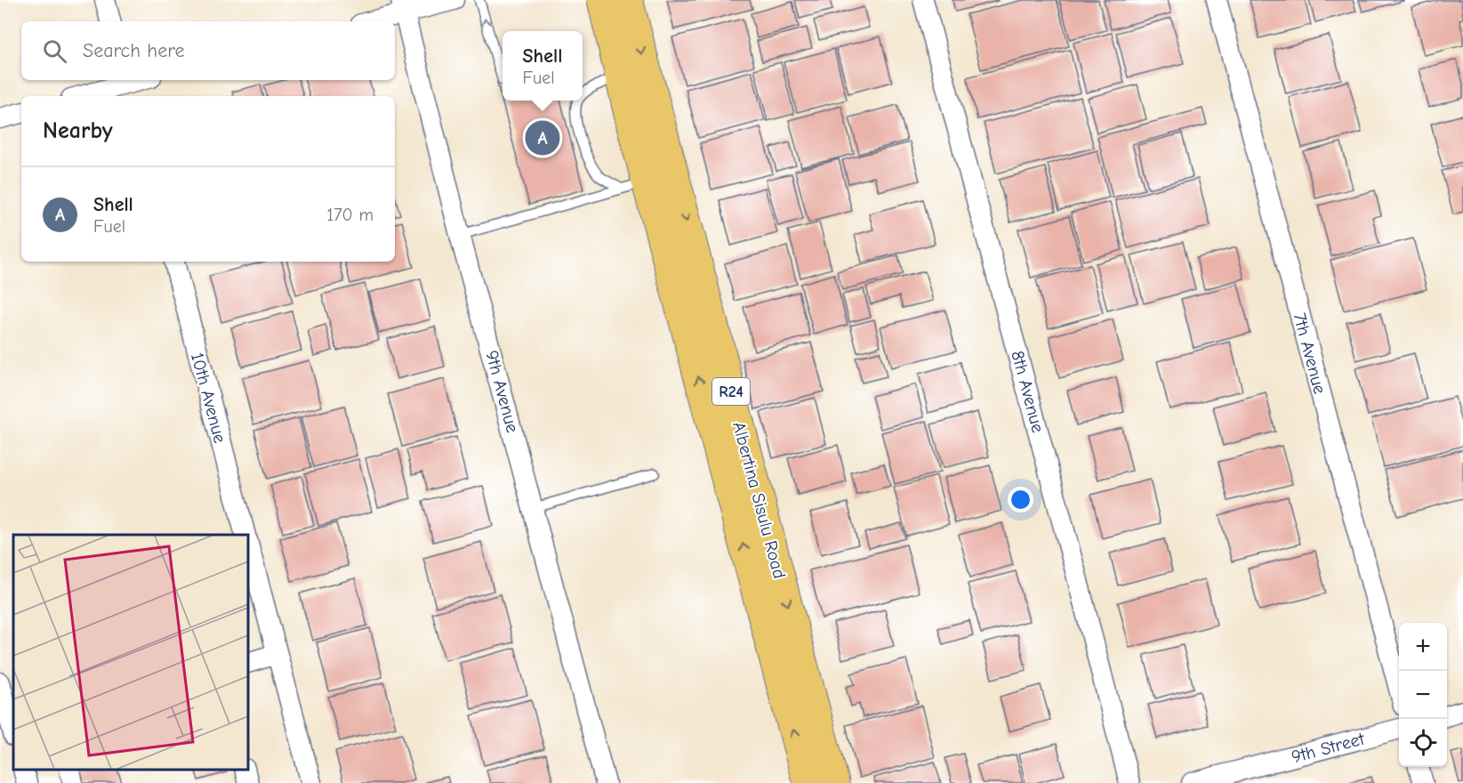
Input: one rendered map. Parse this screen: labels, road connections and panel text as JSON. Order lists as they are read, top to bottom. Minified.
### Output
{"streets":{"main road":["R24","Albertina Sisulu Road"],"street":["7th Avenue","9th Avenue","8th Avenue","10th Avenue","9th Street"]},"page":{"search":"Search here","popup":["Shell","Fuel"],"heading":"Nearby","pins":"A","list":[{"mark":"A","name":"Shell","note":"Fuel","value":"170 m"}],"map_buttons":["+","−"]}}
